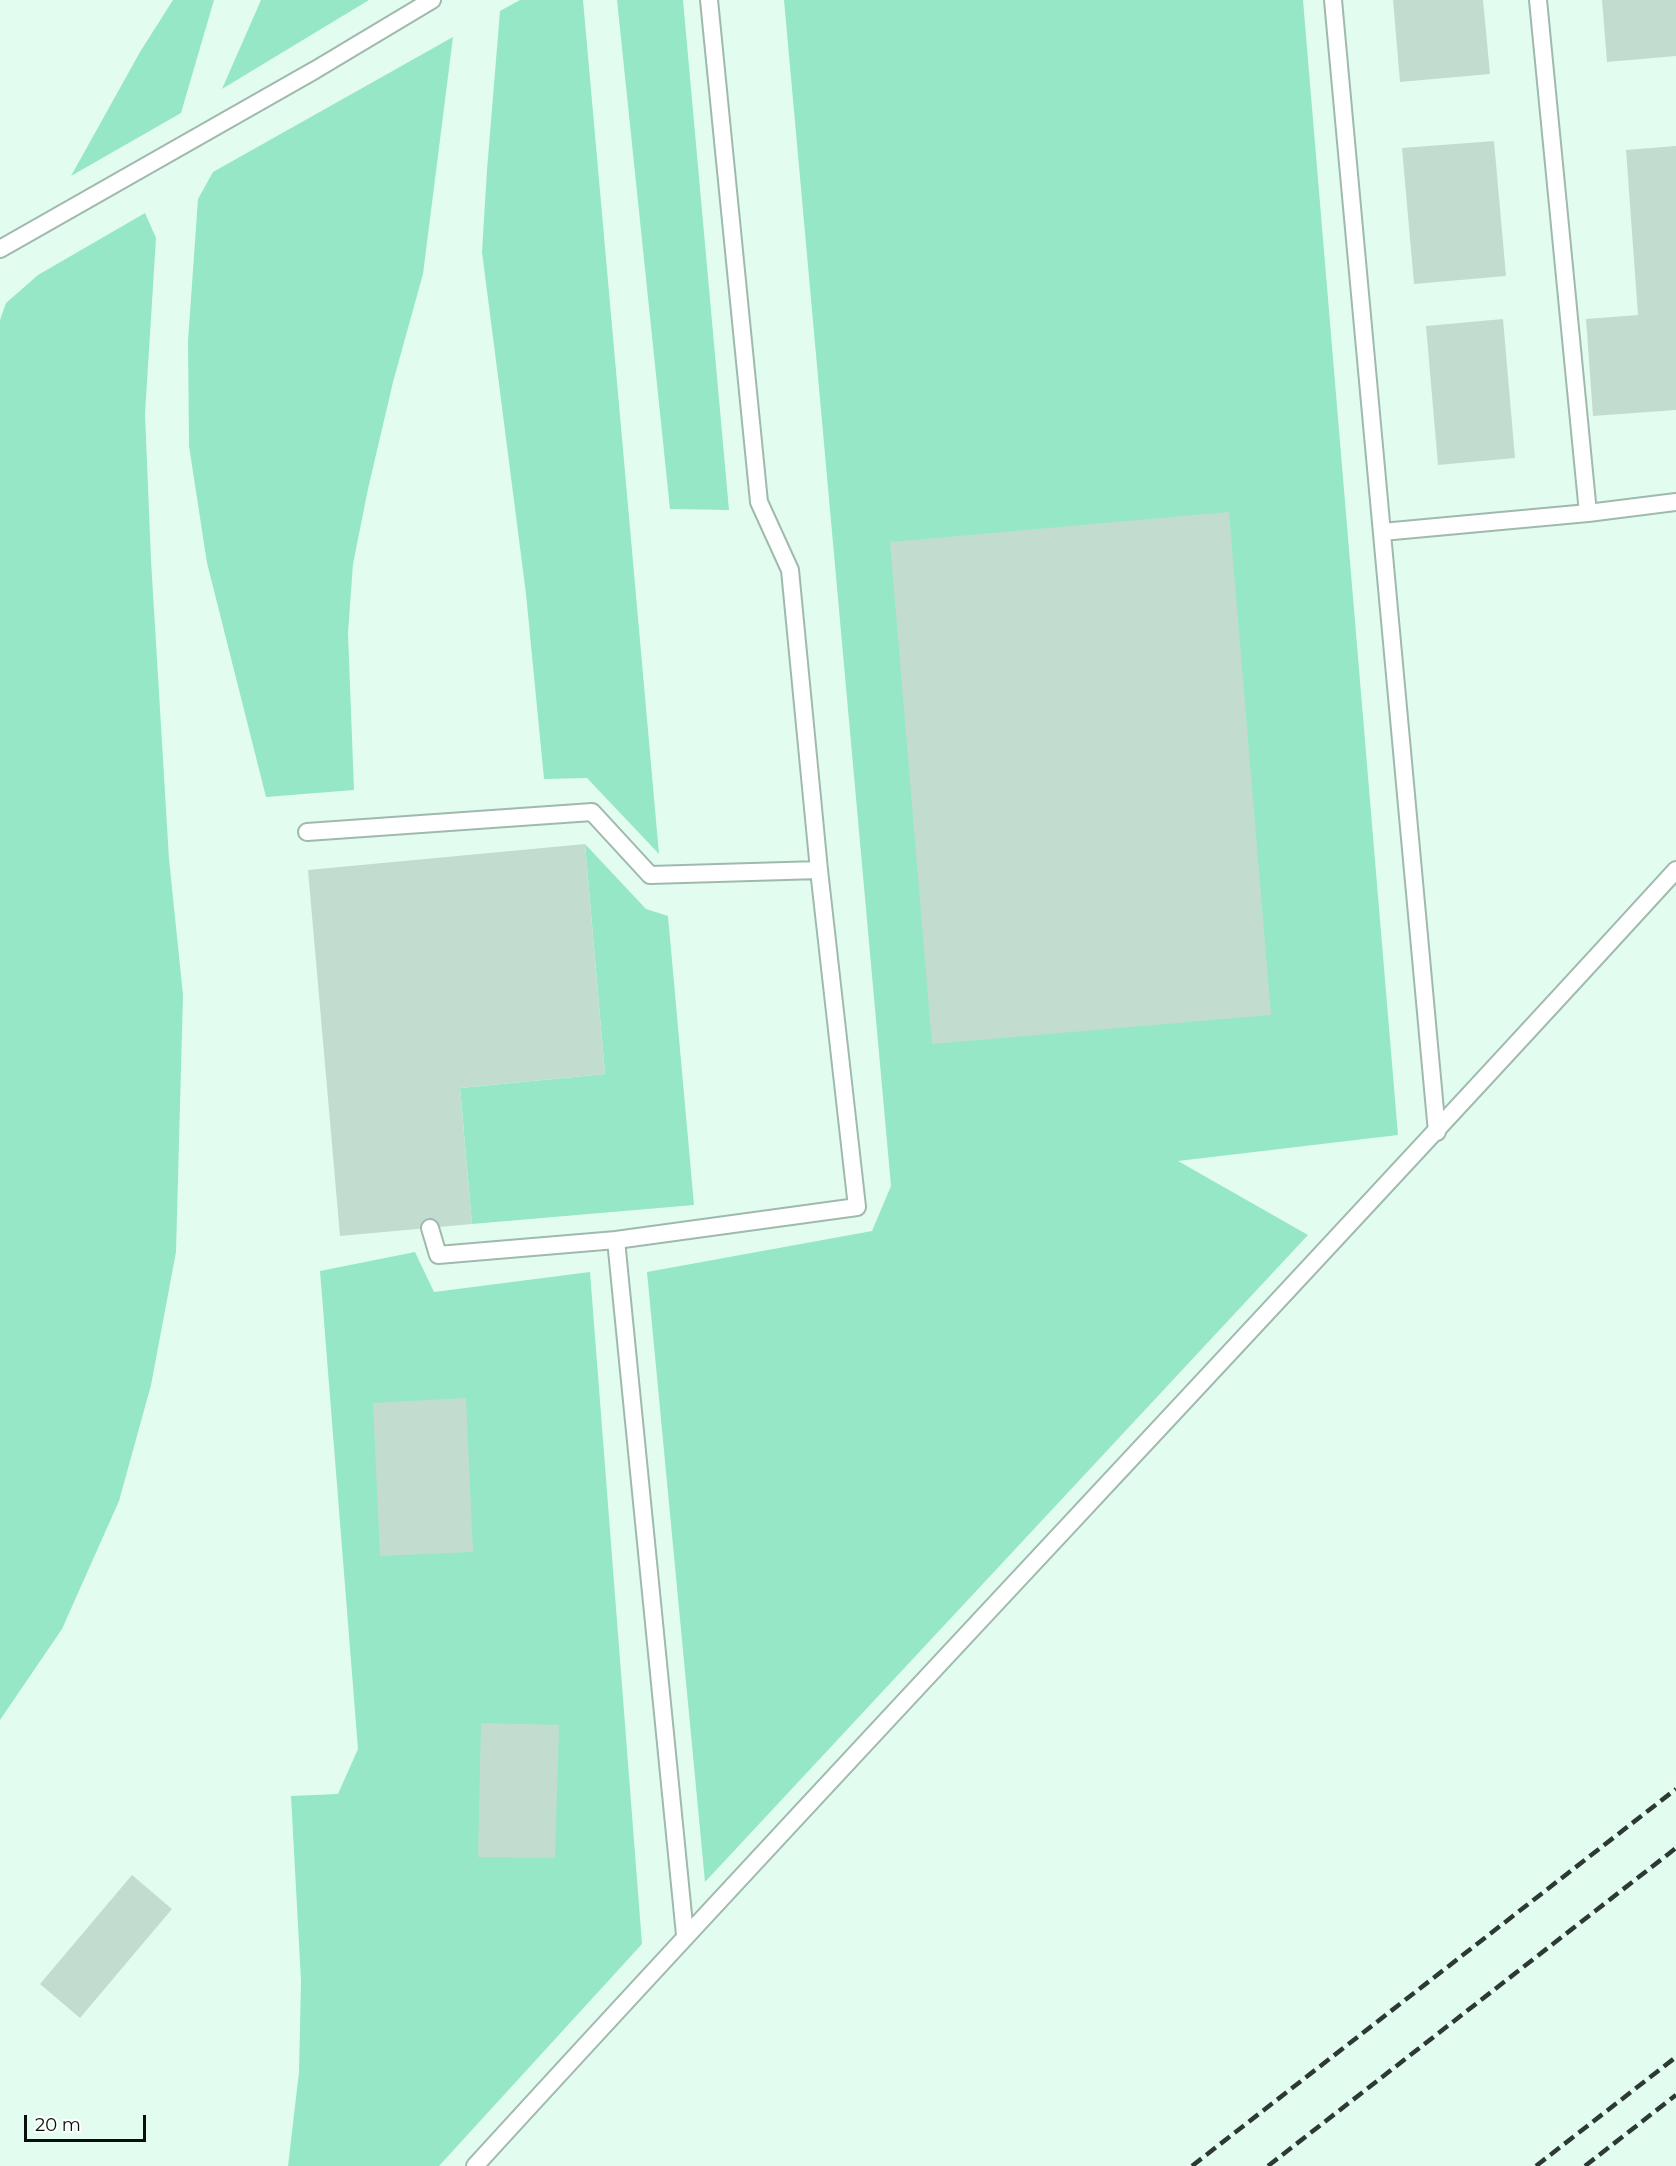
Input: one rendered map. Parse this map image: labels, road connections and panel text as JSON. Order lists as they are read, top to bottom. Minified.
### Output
{"scale_bar":"20 m"}
